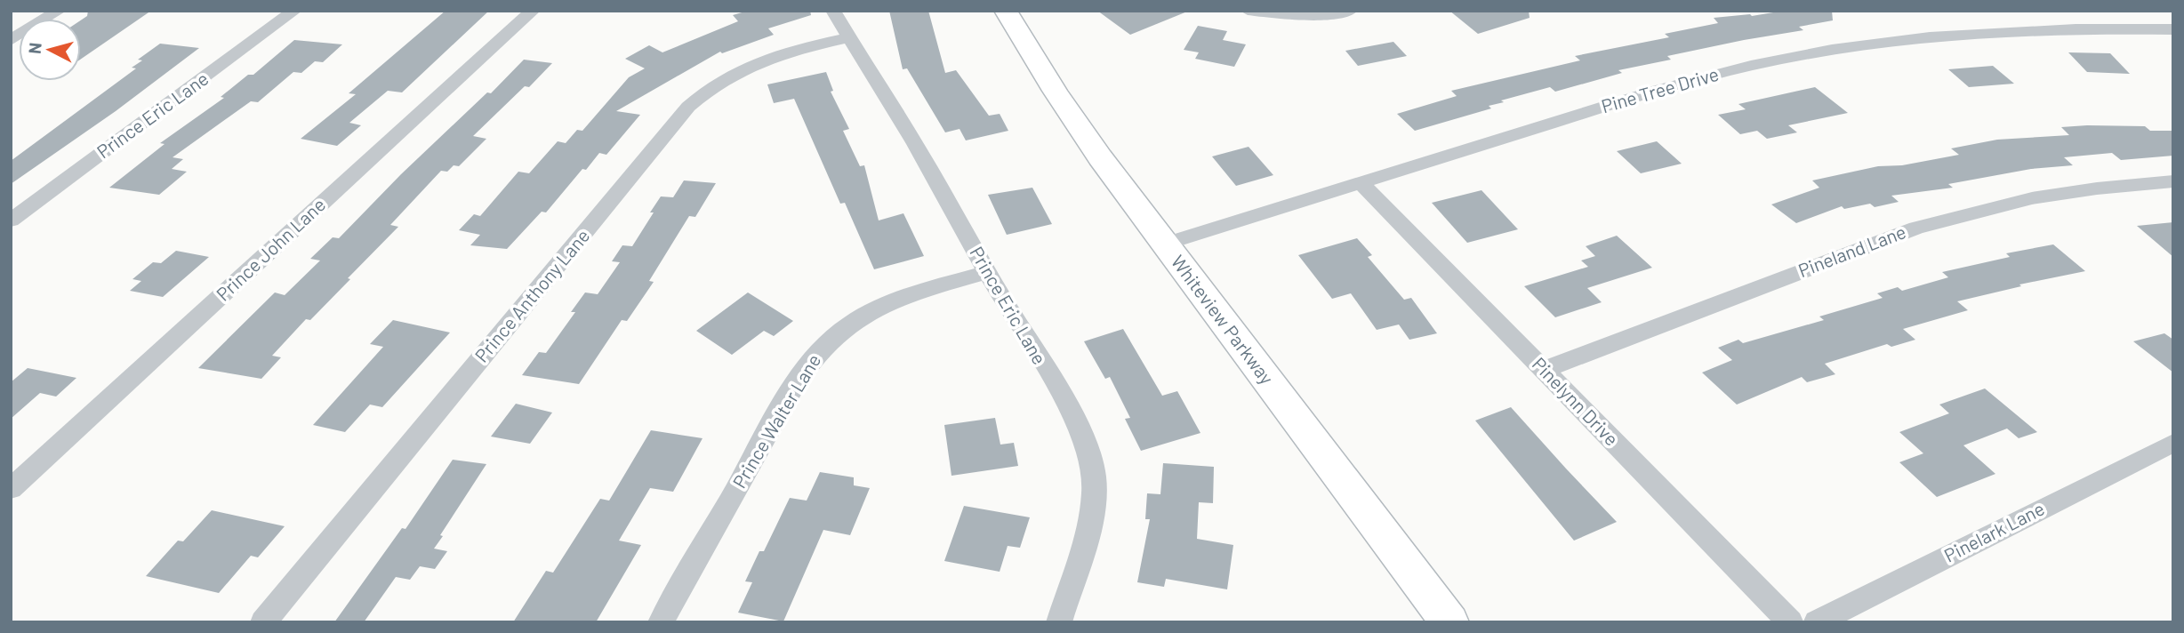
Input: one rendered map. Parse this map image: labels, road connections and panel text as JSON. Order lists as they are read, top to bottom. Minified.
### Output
{"streets":{"street":["Pine Tree Drive","Prince Eric Lane","Prince John Lane","Pineland Lane","Prince Anthony Lane","Whiteview Parkway","Pinelynn Drive","Prince Walter Lane","Pinelark Lane"]},"crossings":[["Pine Tree Drive","Whiteview Parkway"],["Pine Tree Drive","Pinelynn Drive"],["Prince Eric Lane","Prince Anthony Lane"],["Prince Eric Lane","Prince Walter Lane"],["Pineland Lane","Pinelynn Drive"]],"north":"left"}
